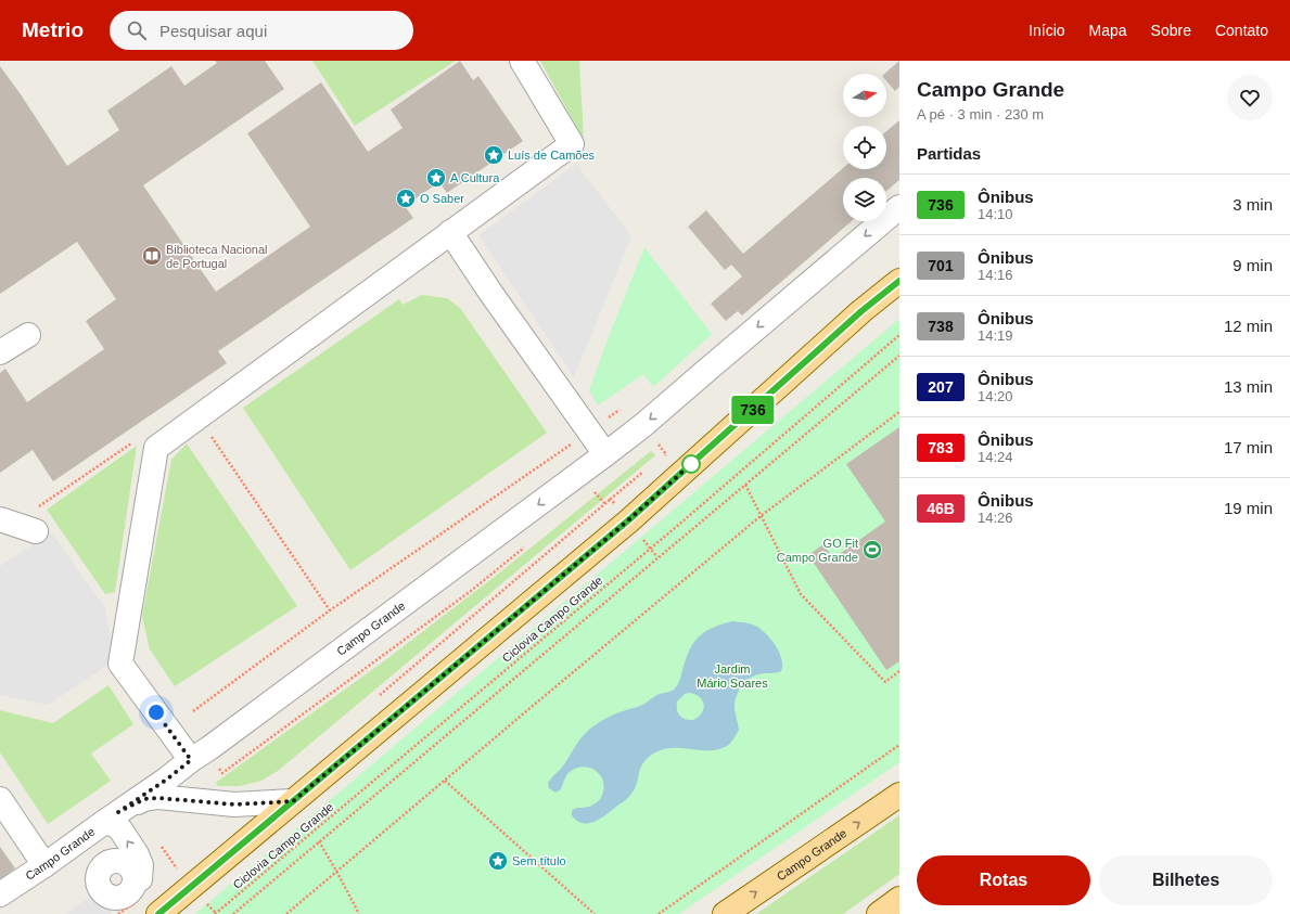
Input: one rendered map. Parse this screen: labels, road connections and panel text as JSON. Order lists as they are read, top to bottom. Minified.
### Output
{"streets":{"main road":["Campo Grande"],"path":["Ciclovia Campo Grande"]},"parks":["Jardim Mário Soares"],"places":{"place":["Luís de Camões","A Cultura","O Saber","Sem título"],"library":["Biblioteca Nacional de Portugal"],"sports":["GO Fit Campo Grande"]},"lines":["bus line 736"],"north":"right","page":{"header":"Metrio","search":"Pesquisar aqui","nav":["Início","Mapa","Sobre","Contato"],"on_map":"736","heading":[["Campo Grande","A pé · 3 min · 230 m"],"Partidas"],"list":[{"mark":"736","name":"Ônibus","note":"14:10","value":"3 min"},{"mark":"701","name":"Ônibus","note":"14:16","value":"9 min"},{"mark":"738","name":"Ônibus","note":"14:19","value":"12 min"},{"mark":"207","name":"Ônibus","note":"14:20","value":"13 min"},{"mark":"783","name":"Ônibus","note":"14:24","value":"17 min"},{"mark":"46B","name":"Ônibus","note":"14:26","value":"19 min"}],"buttons":["Rotas","Bilhetes"]}}
